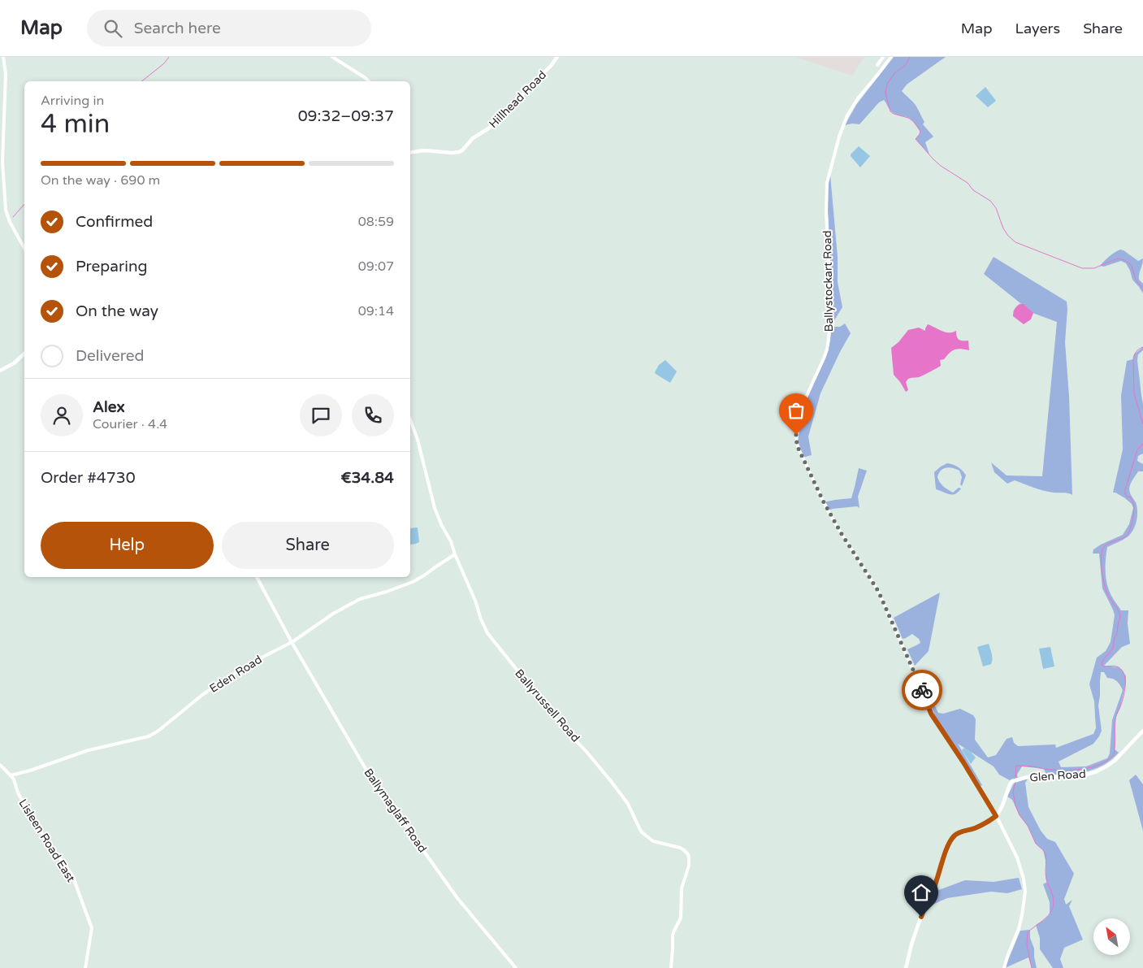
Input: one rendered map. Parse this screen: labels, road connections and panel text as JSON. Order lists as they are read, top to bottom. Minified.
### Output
{"streets":{"street":["Hillhead Road","Ballystockart Road","Eden Road","Ballyrussell Road","Glen Road","Ballymaglaff Road","Lisleen Road East"]},"crossings":[["Ballystockart Road","Glen Road"],["Eden Road","Ballyrussell Road"],["Eden Road","Ballymaglaff Road"],["Eden Road","Lisleen Road East"]],"north":"top left","page":{"header":"Map","search":"Search here","nav":["Map","Layers","Share"],"heading":["4 min","Arriving in","09:32–09:37"],"panel":["Alex","Courier · 4.4","Order #4730","€34.84"],"bar":"On the way · 690 m","list":[["Confirmed","08:59"],["Preparing","09:07"],["On the way","09:14"],"Delivered"],"buttons":["Help","Share"]}}
